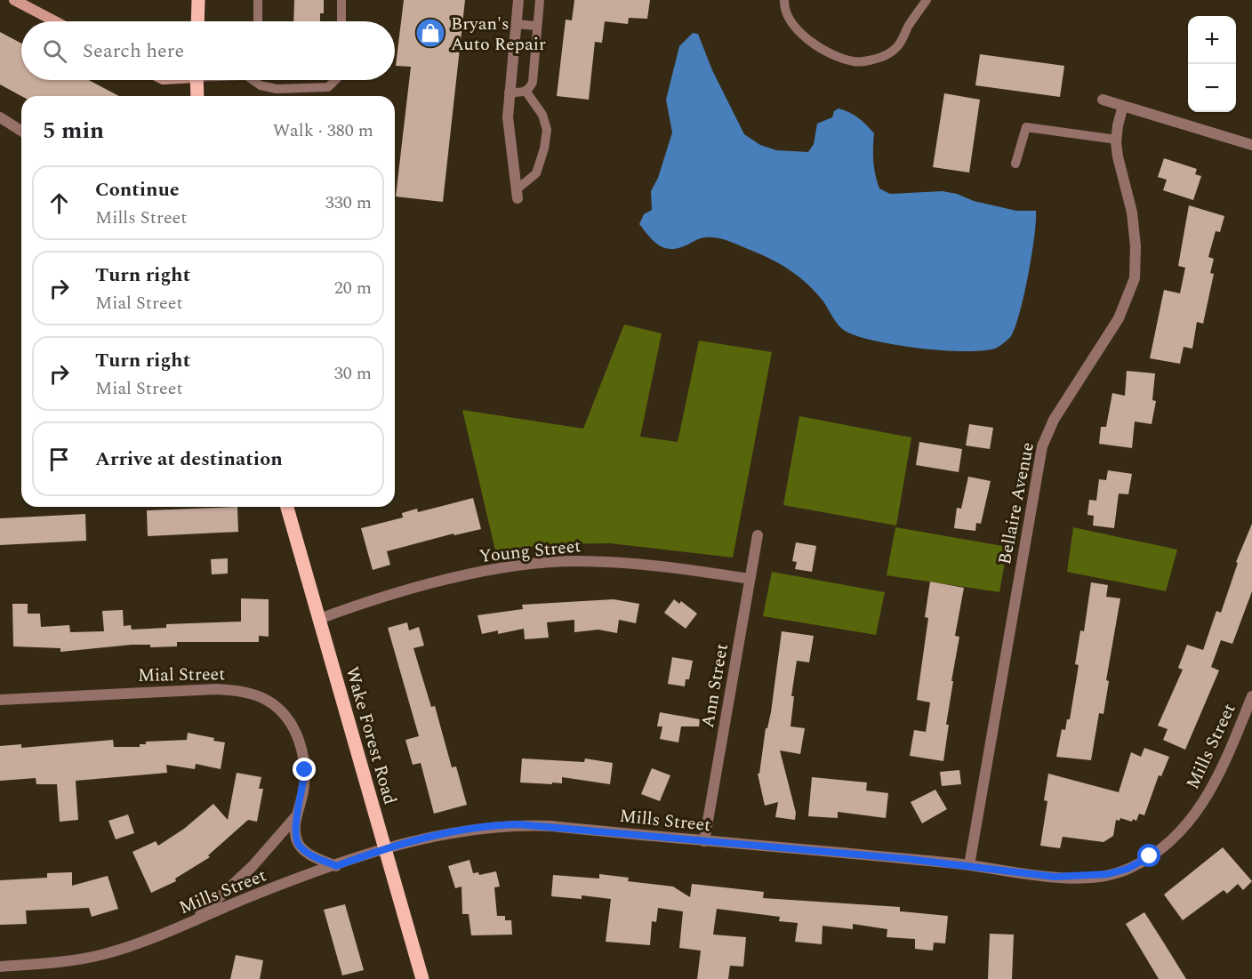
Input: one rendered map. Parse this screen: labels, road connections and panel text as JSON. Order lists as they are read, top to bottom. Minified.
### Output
{"streets":{"main road":["Wake Forest Road"],"street":["Bellaire Avenue","Young Street","Mial Street","Ann Street","Mills Street"]},"crossings":[["Bellaire Avenue","Mills Street"],["Young Street","Ann Street"],["Young Street","Wake Forest Road"],["Mial Street","Mills Street"],["Ann Street","Mills Street"],["Wake Forest Road","Mills Street"]],"places":{"shop":["Bryan's Auto Repair"]},"page":{"map_buttons":["+","−"],"search":"Search here","heading":["5 min","Walk · 380 m"],"list":[["Continue","Mills Street","330 m"],["Turn right","Mial Street","20 m"],["Turn right","Mial Street","30 m"],"Arrive at destination"]}}
